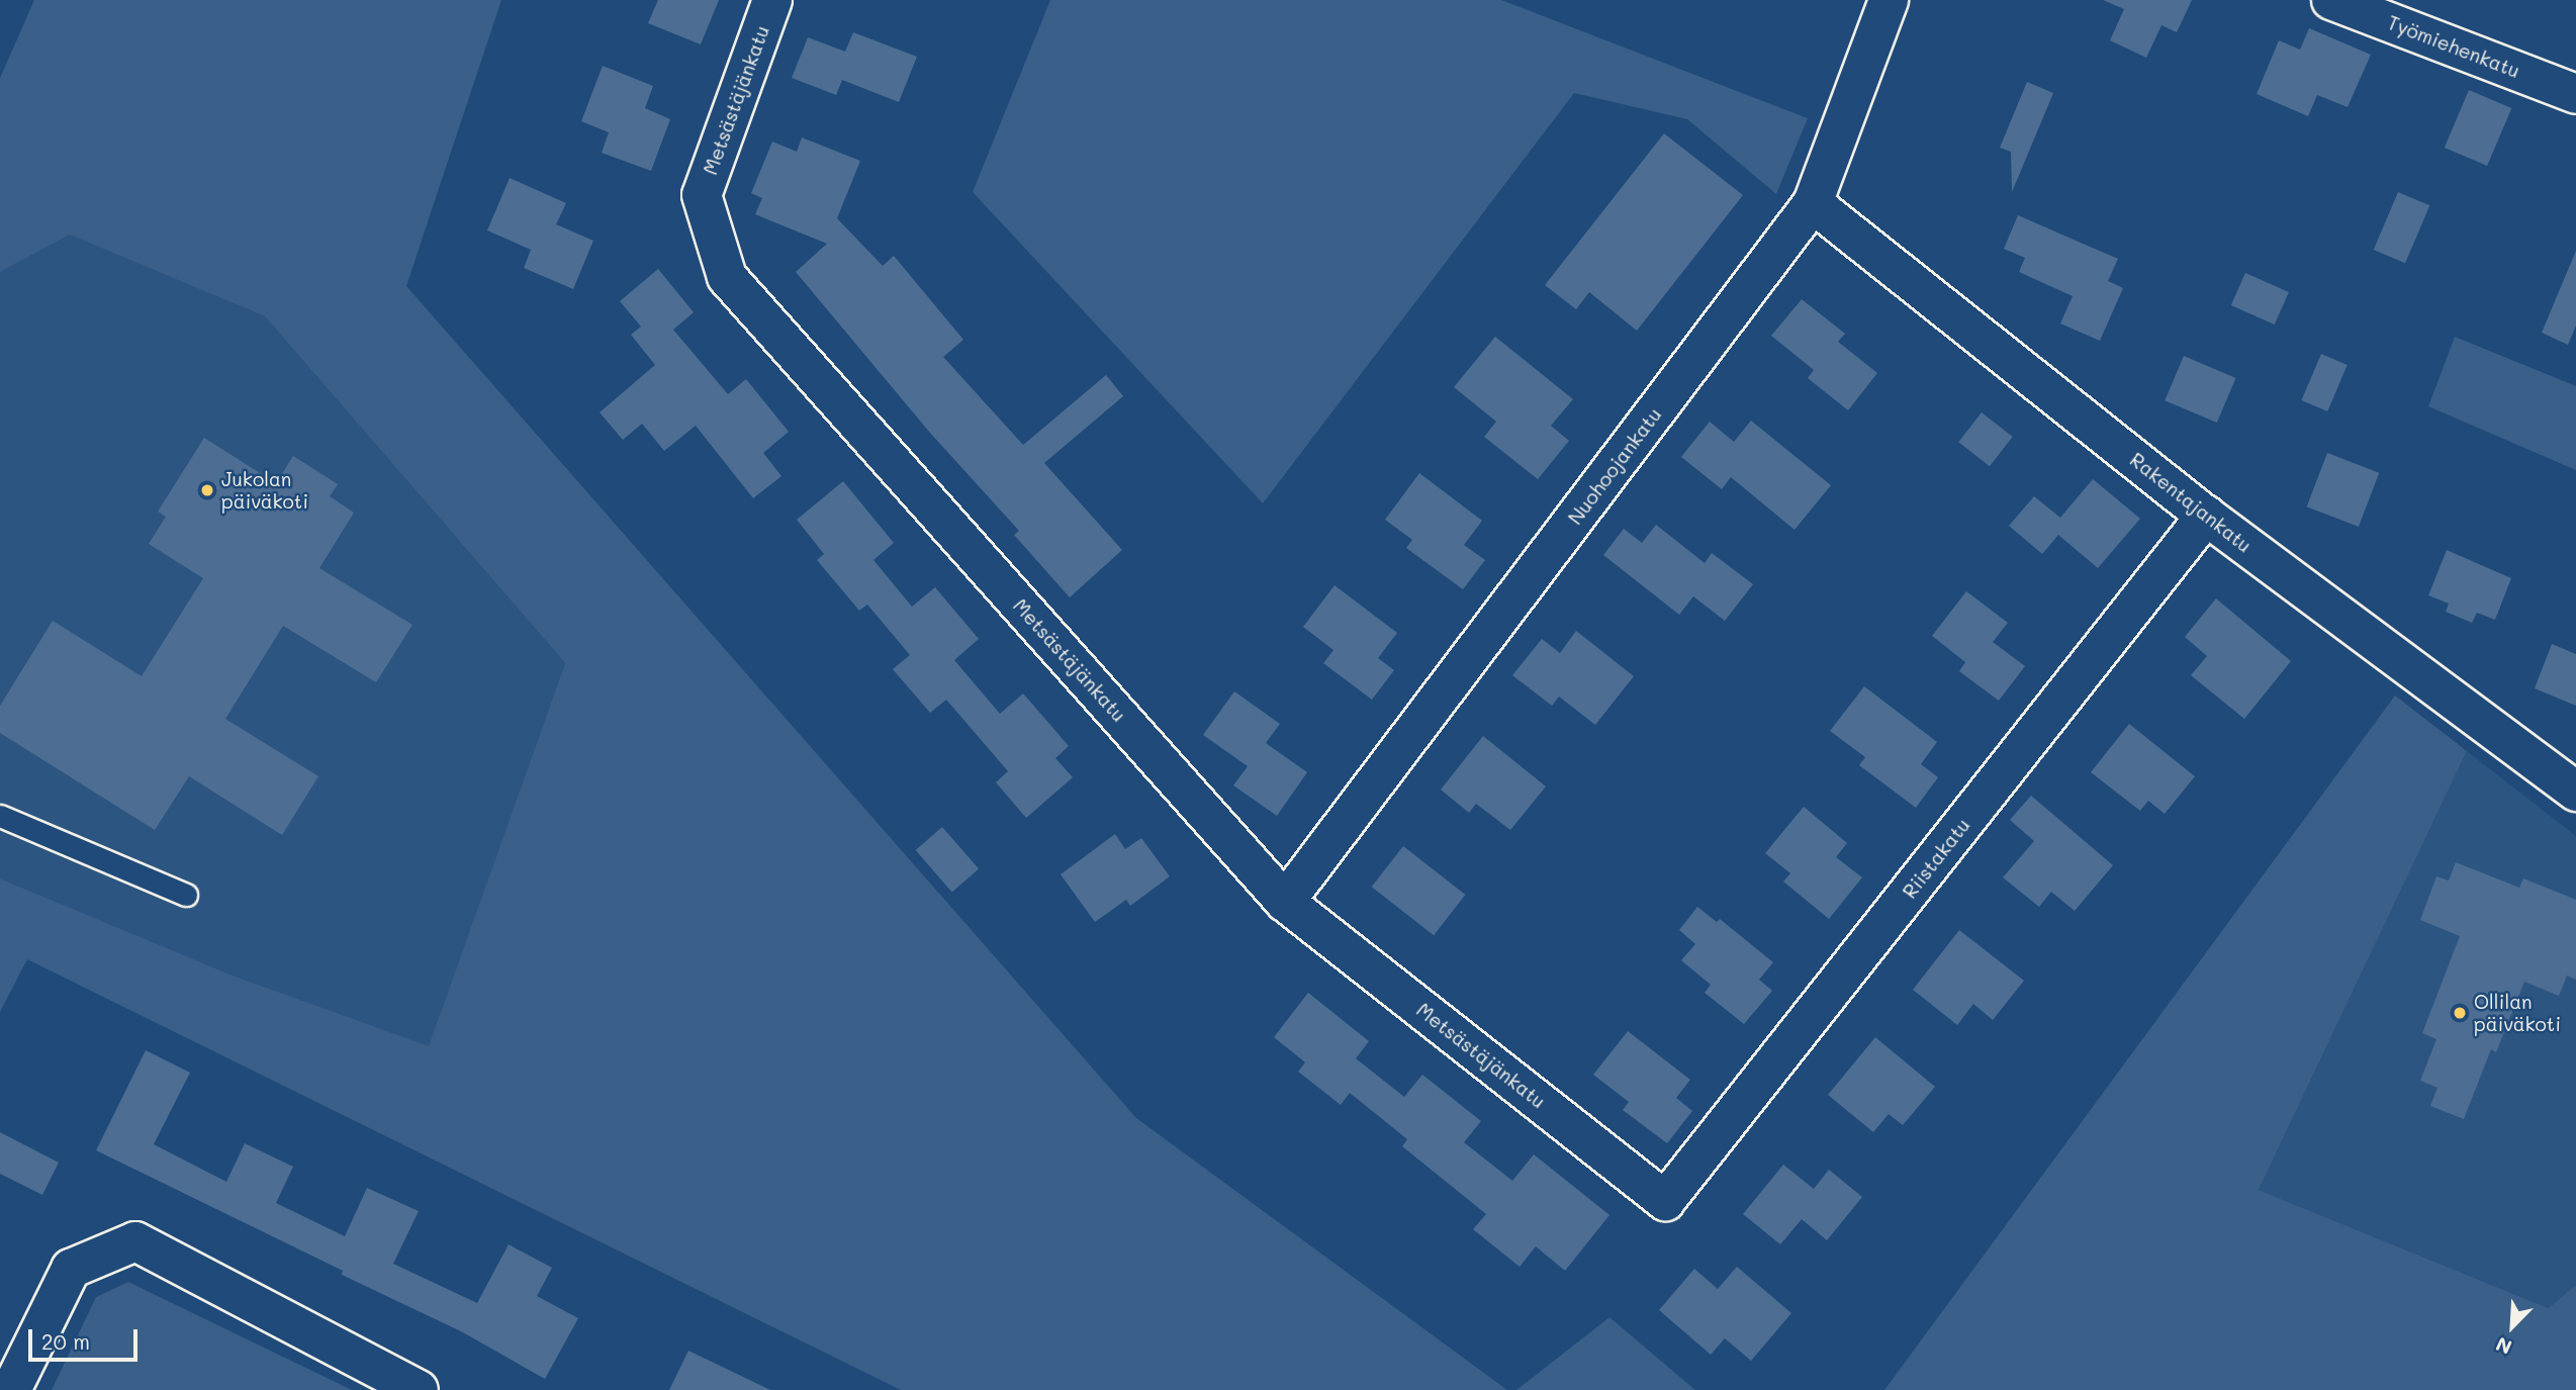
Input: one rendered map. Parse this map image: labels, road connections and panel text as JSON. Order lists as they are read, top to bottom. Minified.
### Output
{"streets":{"street":["Työmiehenkatu","Metsästäjänkatu","Nuohoojankatu","Rakentajankatu","Riistakatu"]},"crossings":[["Metsästäjänkatu","Nuohoojankatu"],["Metsästäjänkatu","Riistakatu"],["Nuohoojankatu","Rakentajankatu"],["Rakentajankatu","Riistakatu"]],"places":["Jukolan päiväkoti","Ollilan päiväkoti"],"scale_bar":"20 m","north":"bottom left"}
